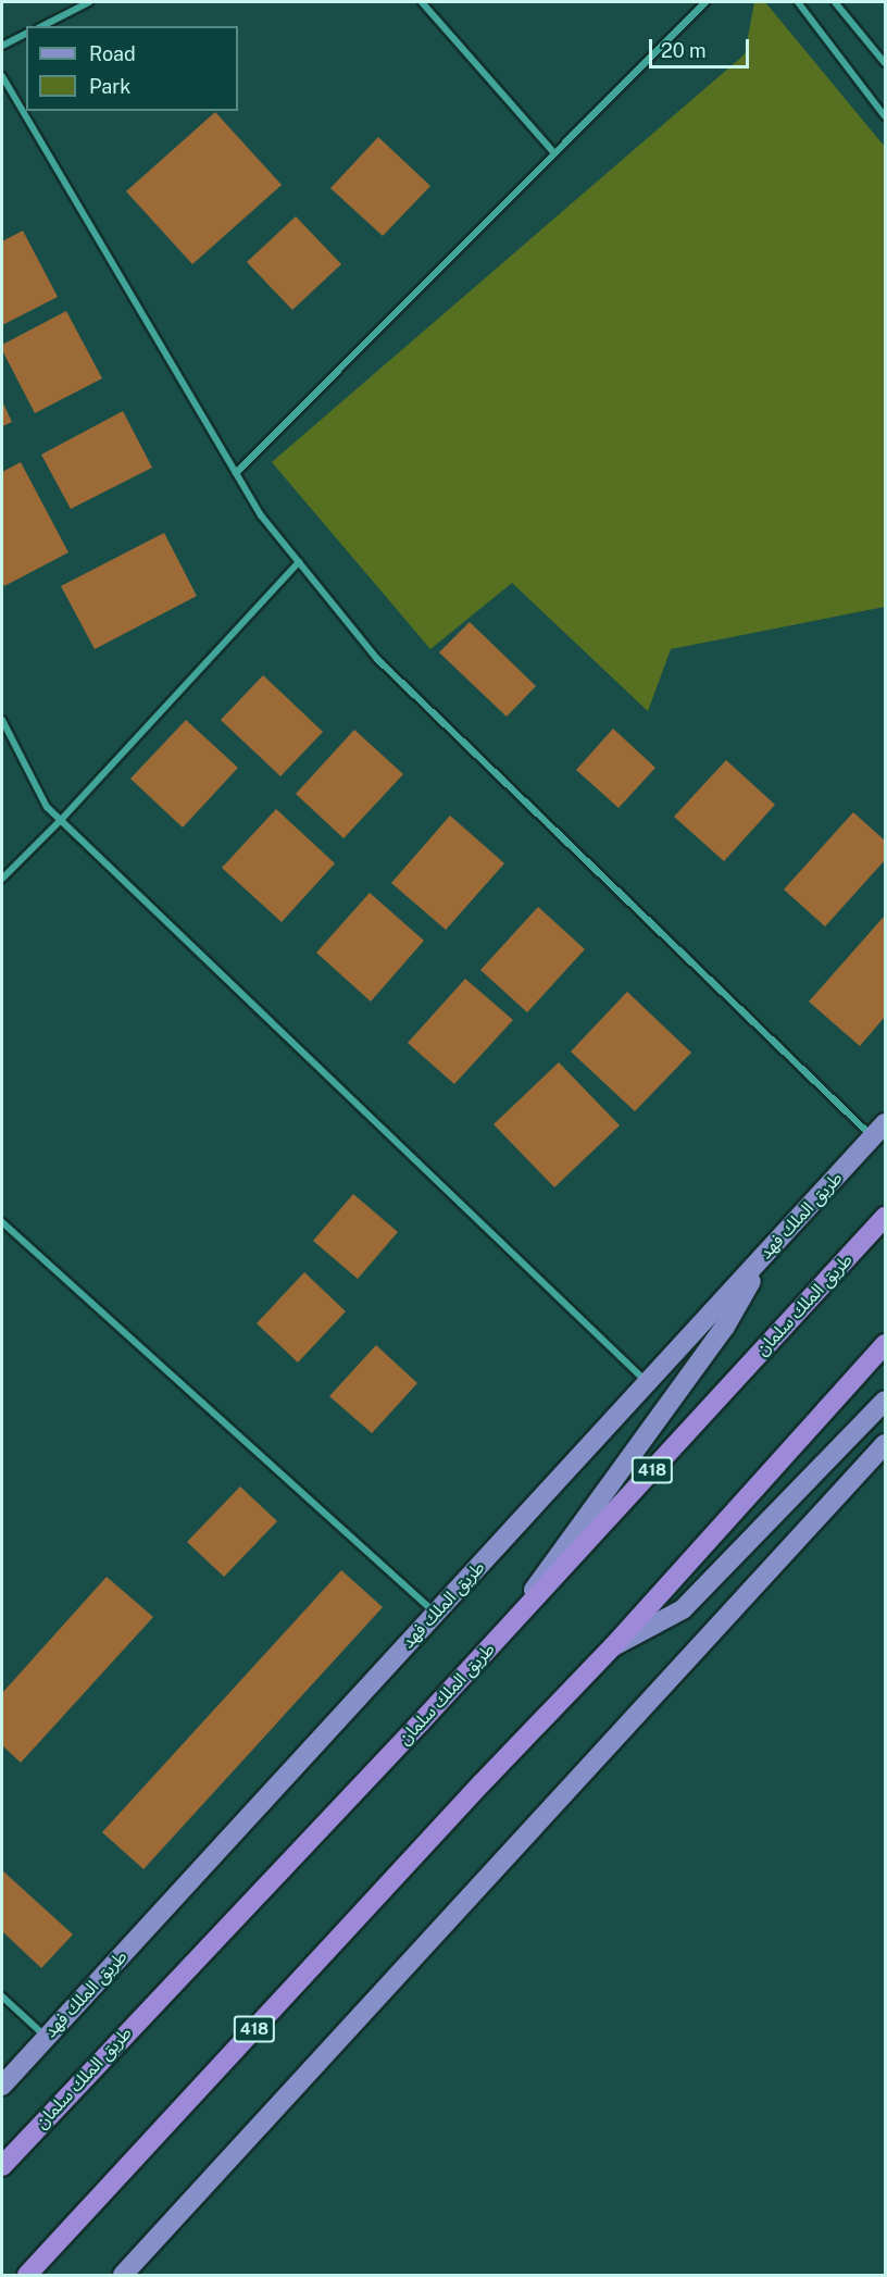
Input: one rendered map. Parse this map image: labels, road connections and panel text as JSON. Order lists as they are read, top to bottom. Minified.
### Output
{"streets":{"highway":["طريق الملك سلمان","418"],"main road":["طريق الملك فهد"]},"legend":["Road","Park"],"scale_bar":"20 m"}
